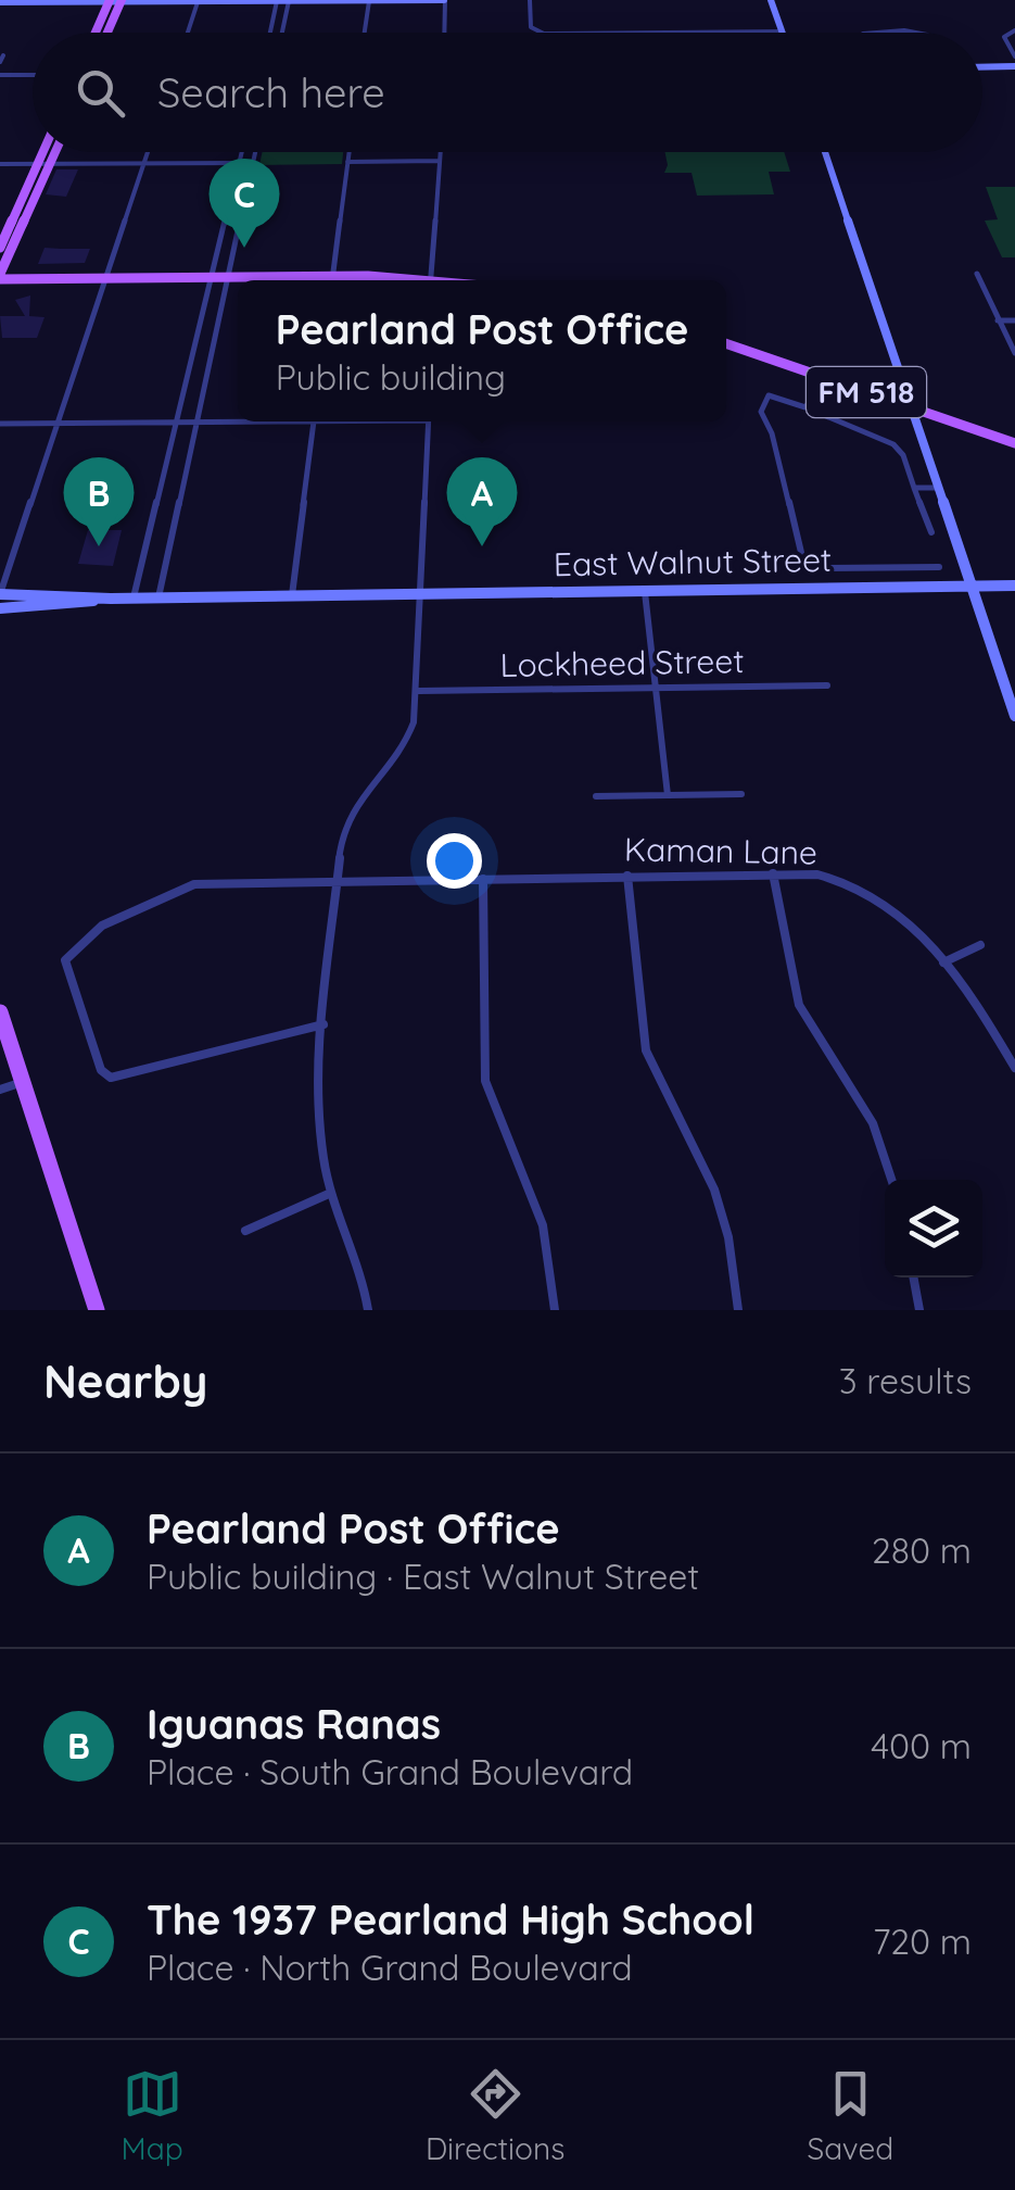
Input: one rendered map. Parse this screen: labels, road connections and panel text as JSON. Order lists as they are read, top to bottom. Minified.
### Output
{"streets":{"main road":["FM 518"],"street":["East Walnut Street","Lockheed Street","Kaman Lane"]},"page":{"search":"Search here","pins":["C","A","B"],"popup":["Pearland Post Office","Public building"],"heading":["Nearby","3 results"],"list":[{"mark":"A","name":"Pearland Post Office","note":"Public building · East Walnut Street","value":"280 m"},{"mark":"B","name":"Iguanas Ranas","note":"Place · South Grand Boulevard","value":"400 m"},{"mark":"C","name":"The 1937 Pearland High School","note":"Place · North Grand Boulevard","value":"720 m"}],"nav":["Map","Directions","Saved"]}}
